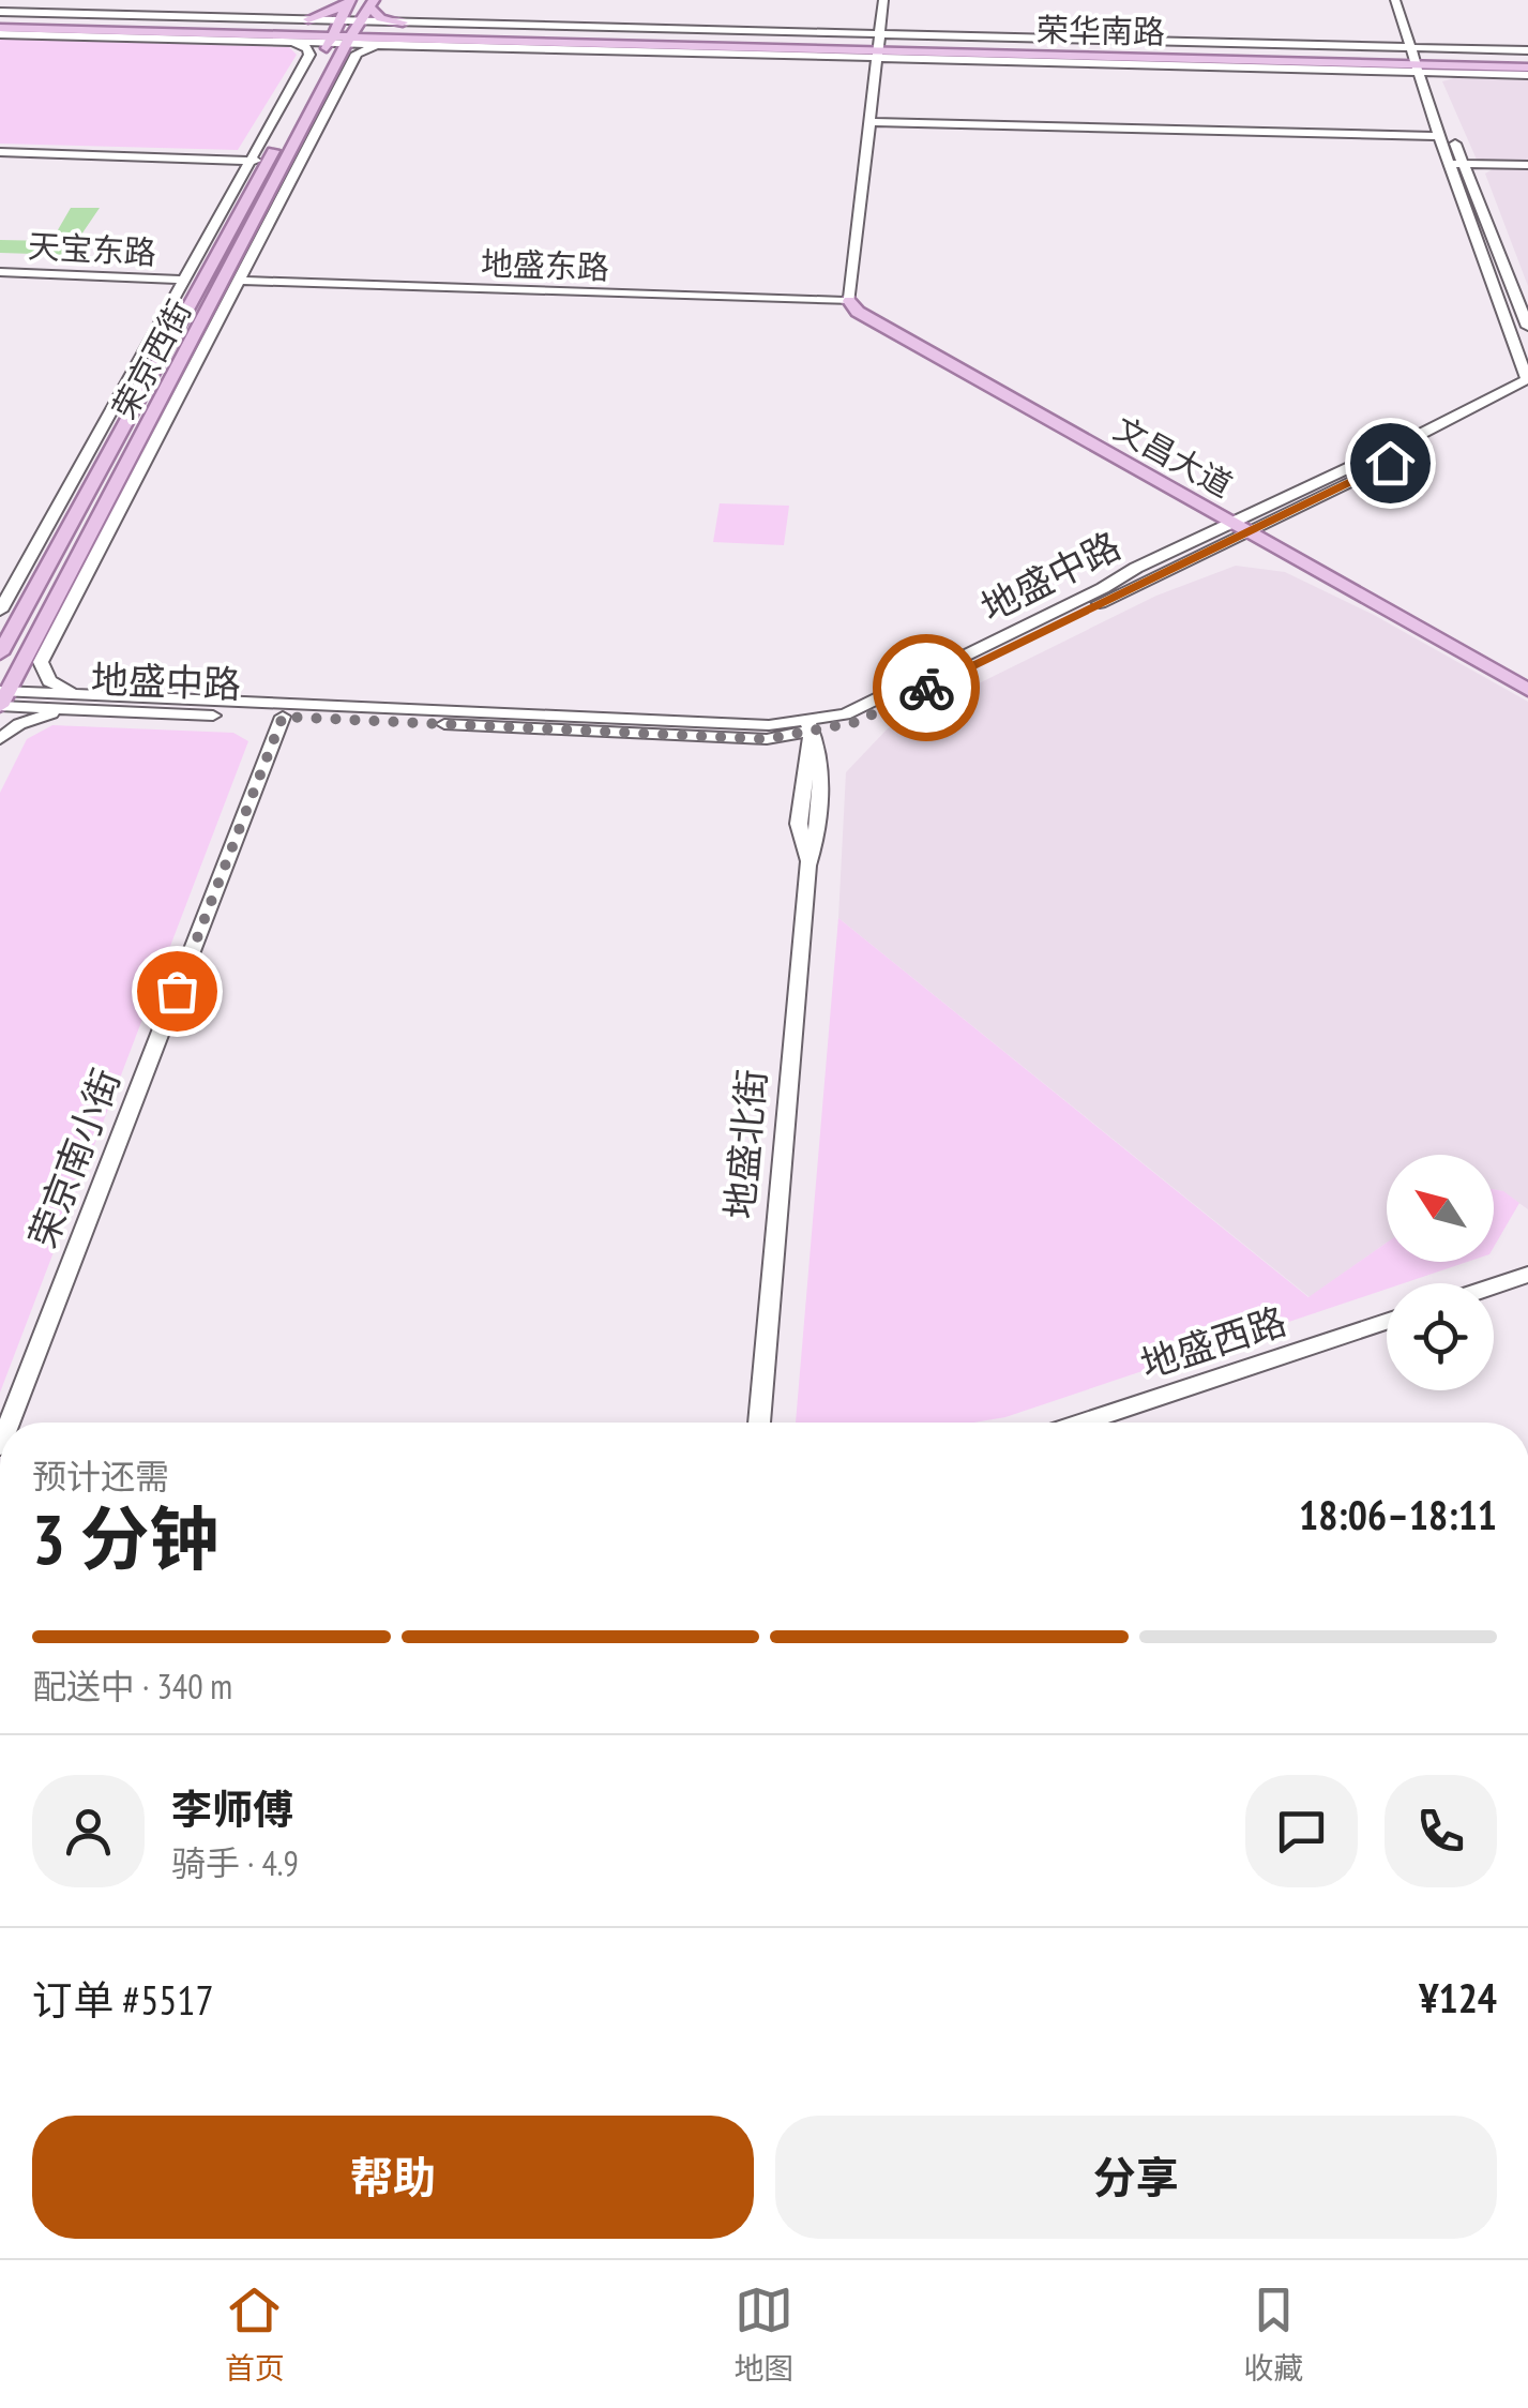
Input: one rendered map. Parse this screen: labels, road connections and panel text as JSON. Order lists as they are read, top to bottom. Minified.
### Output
{"streets":{"main road":["荣华南路","荣京西街","文昌大道"],"street":["天宝东路","地盛东路","地盛中路","地盛北街","荣京南小街","地盛西路"]},"crossings":[["荣华南路","荣京西街"],["地盛东路","文昌大道"],["荣京西街","地盛中路"],["文昌大道","地盛中路"],["地盛中路","地盛北街"],["地盛中路","荣京南小街"]],"north":"top left","page":{"heading":["3 分钟","预计还需","18:06–18:11"],"panel":["李师傅","骑手 · 4.9","订单 #5517","¥124"],"bar":"配送中 · 340 m","buttons":["帮助","分享"],"tabs":["首页","地图","收藏"]}}
